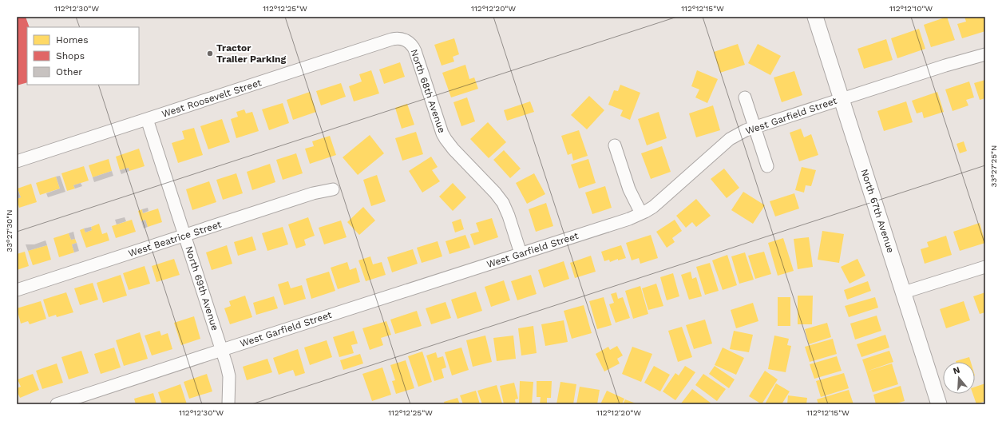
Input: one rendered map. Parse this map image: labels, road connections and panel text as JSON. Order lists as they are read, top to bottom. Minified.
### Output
{"streets":{"main road":["North 67th Avenue"],"street":["North 68th Avenue","West Roosevelt Street","West Garfield Street","West Beatrice Street","North 69th Avenue"]},"crossings":[["North 68th Avenue","West Roosevelt Street"],["North 68th Avenue","West Garfield Street"],["West Roosevelt Street","North 69th Avenue"],["West Garfield Street","North 67th Avenue"],["West Garfield Street","North 69th Avenue"],["West Beatrice Street","North 69th Avenue"]],"places":["Tractor Trailer Parking"],"legend":["Homes","Shops","Other"],"north":"top","coordinates":["112°12'30\"W","112°12'25\"W","112°12'20\"W","112°12'15\"W","112°12'10\"W","33°27'25\"N","33°27'30\"N"]}
